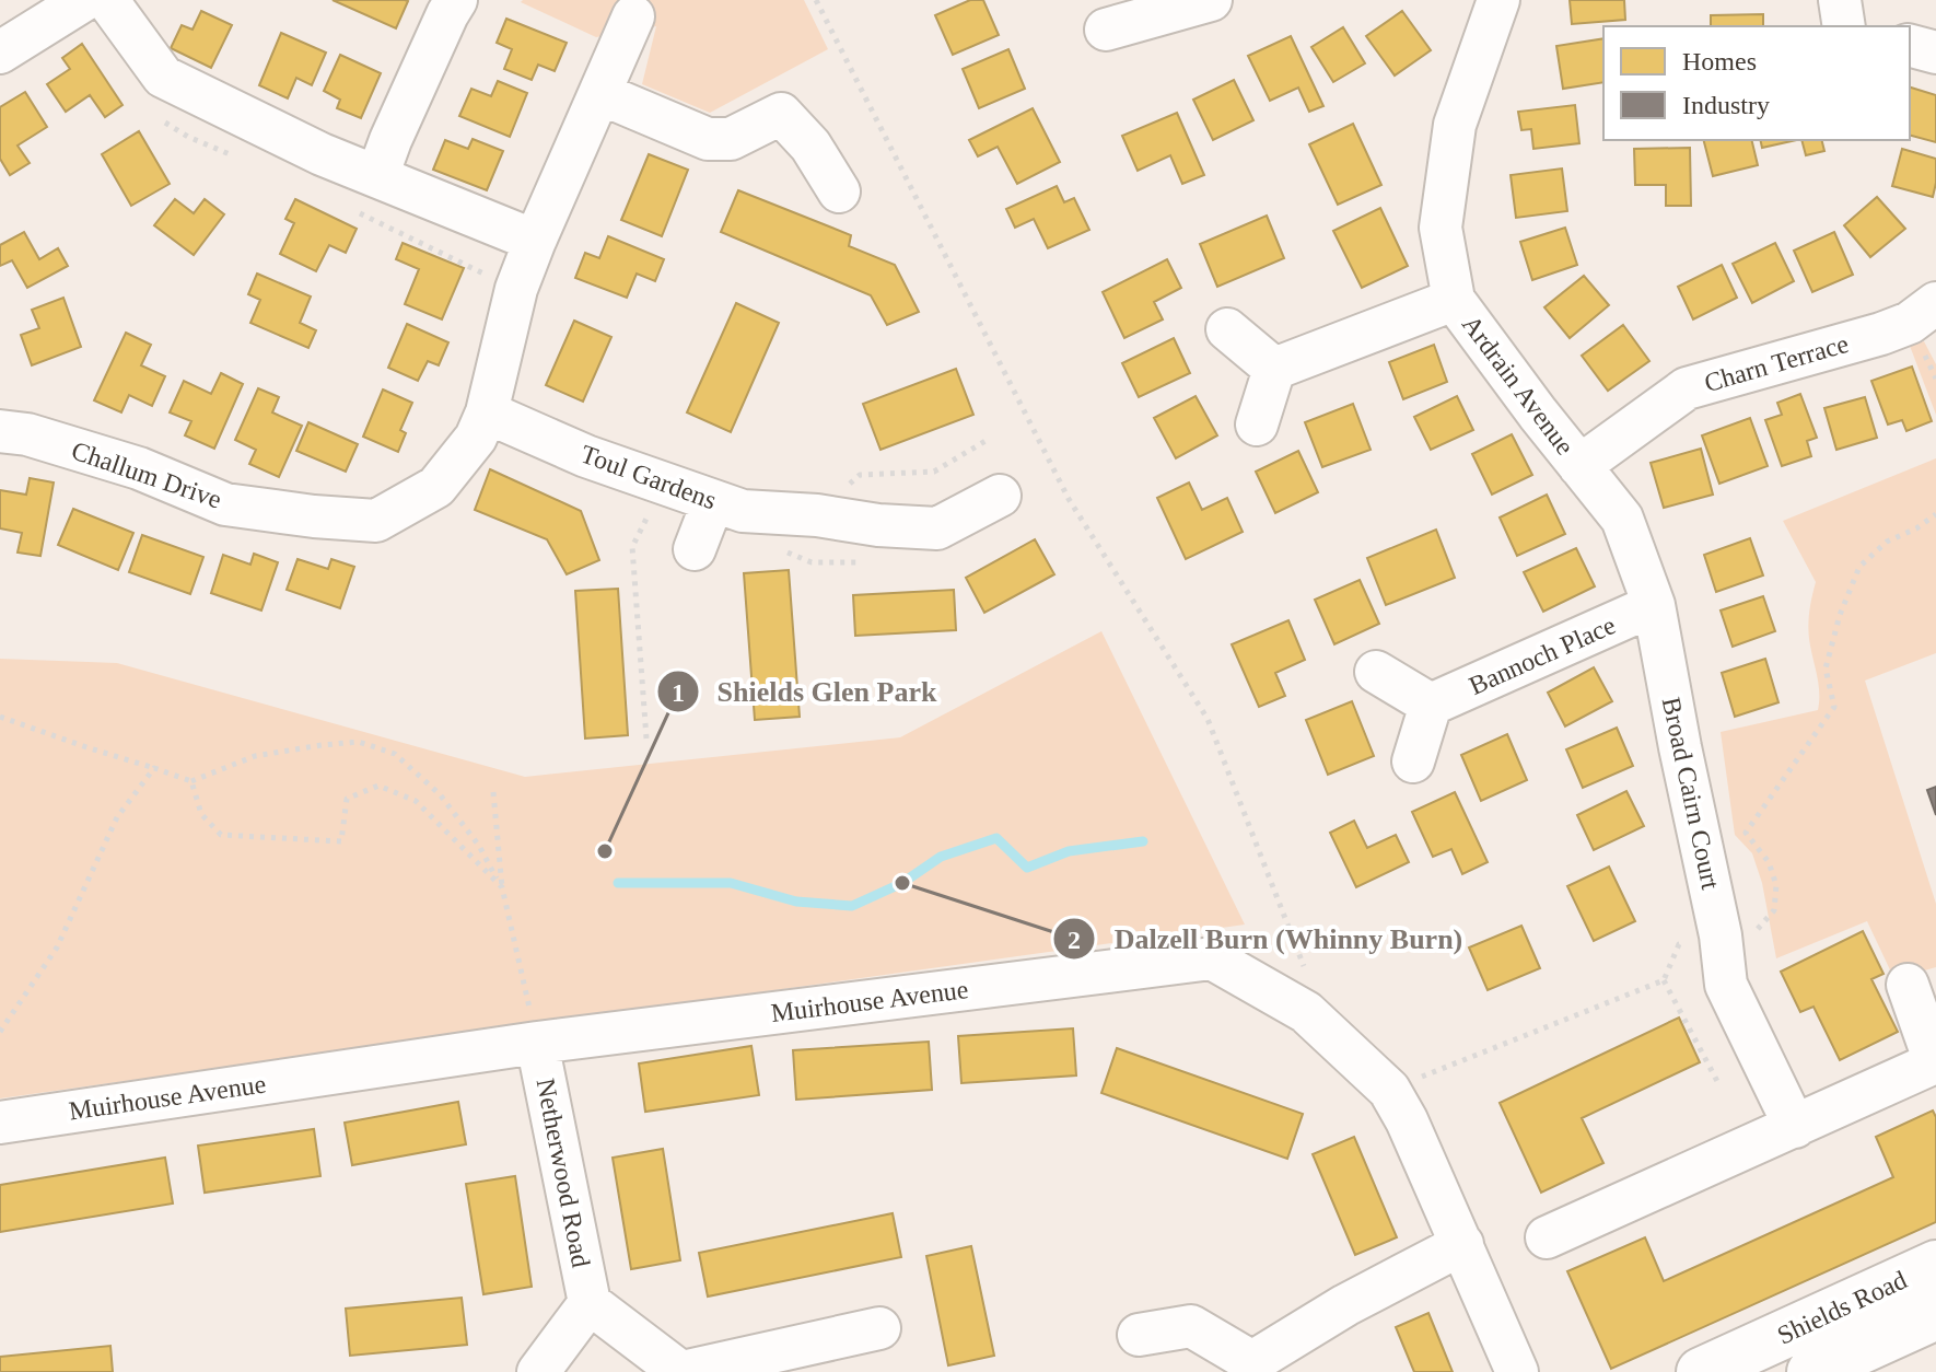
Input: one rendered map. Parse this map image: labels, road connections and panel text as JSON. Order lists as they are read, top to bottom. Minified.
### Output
{"streets":{"main road":["Shields Road"],"street":["Charn Terrace","Ardrain Avenue","Challum Drive","Toul Gardens","Bannoch Place","Broad Cairn Court","Muirhouse Avenue","Netherwood Road"]},"crossings":[["Charn Terrace","Ardrain Avenue"],["Charn Terrace","Broad Cairn Court"],["Ardrain Avenue","Broad Cairn Court"],["Challum Drive","Toul Gardens"],["Bannoch Place","Broad Cairn Court"],["Muirhouse Avenue","Netherwood Road"]],"places":["Shields Glen Park","Dalzell Burn (Whinny Burn)"],"legend":["Homes","Industry"]}
